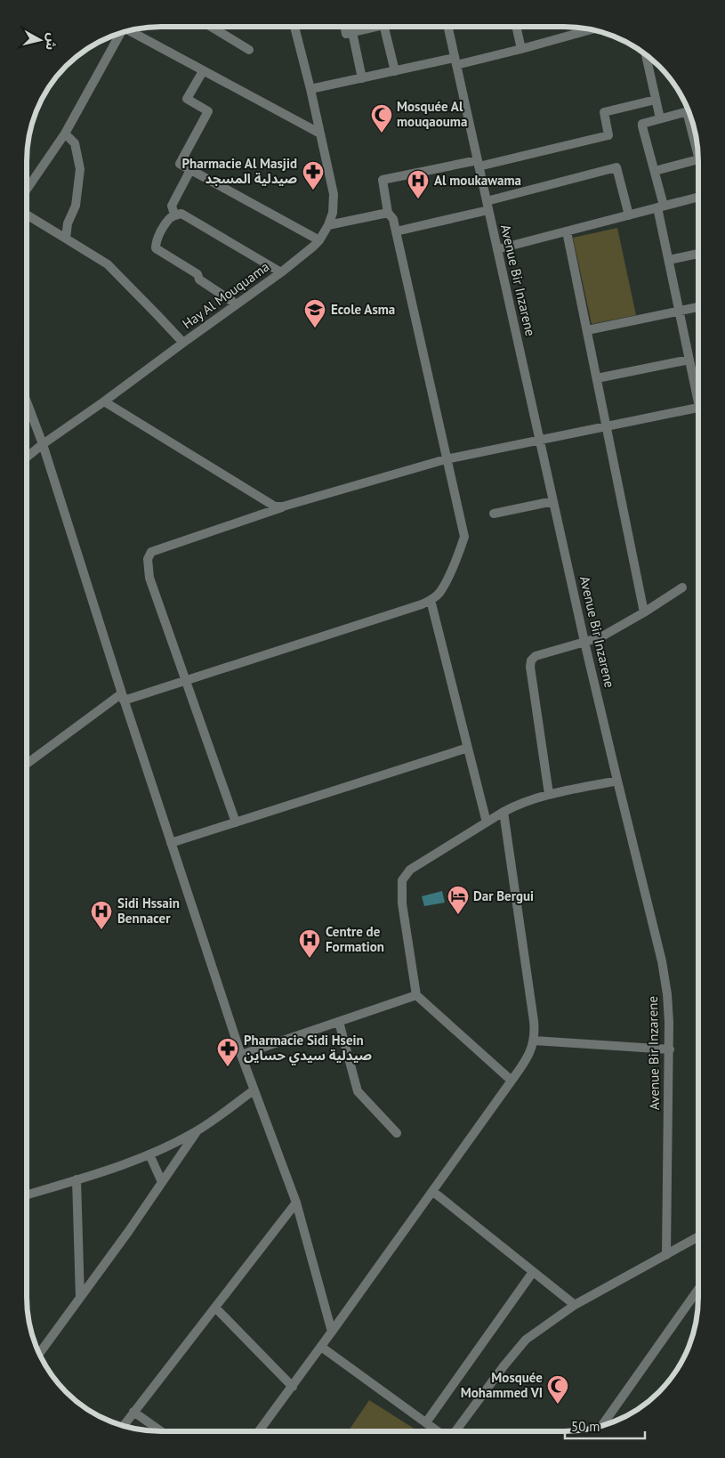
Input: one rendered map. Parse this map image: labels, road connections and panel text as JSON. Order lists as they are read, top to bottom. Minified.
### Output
{"streets":{"street":["Avenue Bir Inzarene","Hay Al Mouquama"]},"places":{"mosque":["Mosquée Al mouqaouma","Mosquée Mohammed VI"],"pharmacy":["Pharmacie Al Masjid صيدلية المسجد","Pharmacie Sidi Hsein صيدلية سيدي حساين"],"hospital":["Al moukawama","Sidi Hssain Bennacer","Centre de Formation"],"school or university":["Ecole Asma"],"hotel":["Dar Bergui"]},"scale_bar":"50 m","north":"right"}
